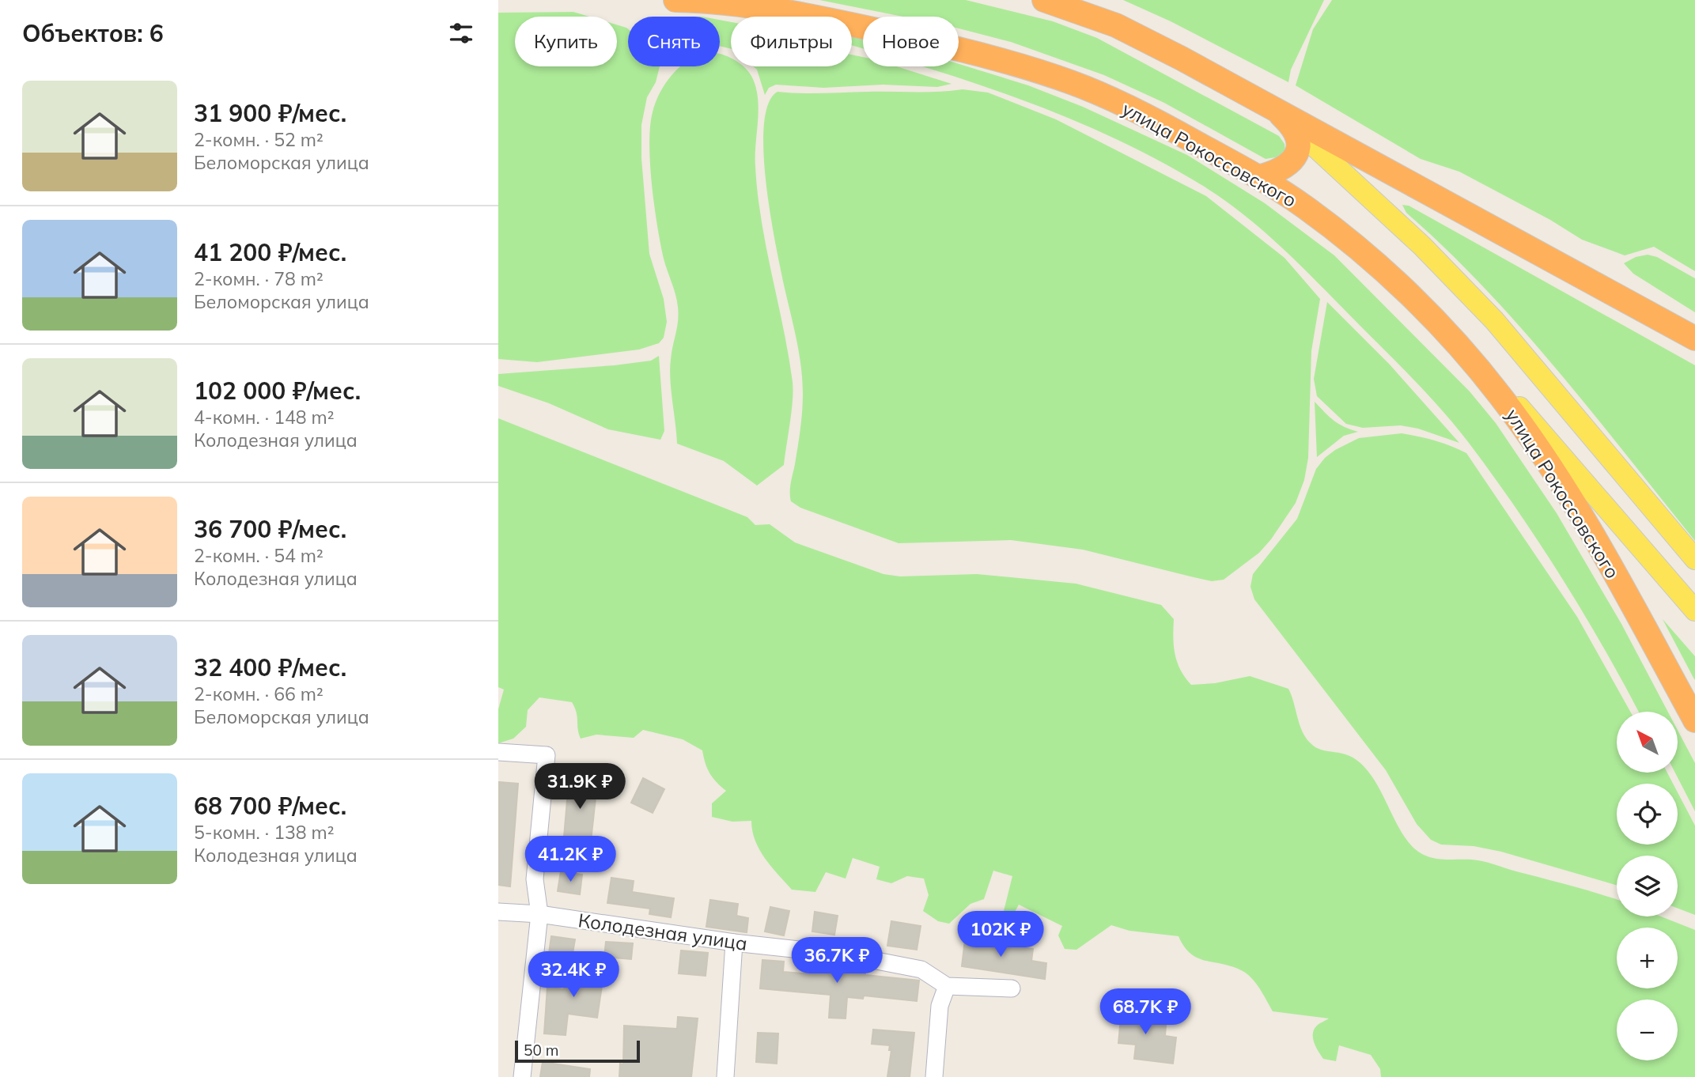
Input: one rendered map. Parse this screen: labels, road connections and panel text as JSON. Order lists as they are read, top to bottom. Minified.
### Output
{"streets":{"highway":["улица Рокоссовского"],"street":["Колодезная улица"]},"scale_bar":"50 m","north":"top left","page":{"heading":"Объектов: 6","chip":["Купить","Снять","Фильтры","Новое"],"list":[{"name":"31 900 ₽/мес.","note":"2-комн. · 52 m² · Беломорская улица"},{"name":"41 200 ₽/мес.","note":"2-комн. · 78 m² · Беломорская улица"},{"name":"102 000 ₽/мес.","note":"4-комн. · 148 m² · Колодезная улица"},{"name":"36 700 ₽/мес.","note":"2-комн. · 54 m² · Колодезная улица"},{"name":"32 400 ₽/мес.","note":"2-комн. · 66 m² · Беломорская улица"},{"name":"68 700 ₽/мес.","note":"5-комн. · 138 m² · Колодезная улица"}],"map_buttons":["+","−"],"price":["31.9K ₽","41.2K ₽","102K ₽","36.7K ₽","32.4K ₽","68.7K ₽"],"scale":"50 m"}}
